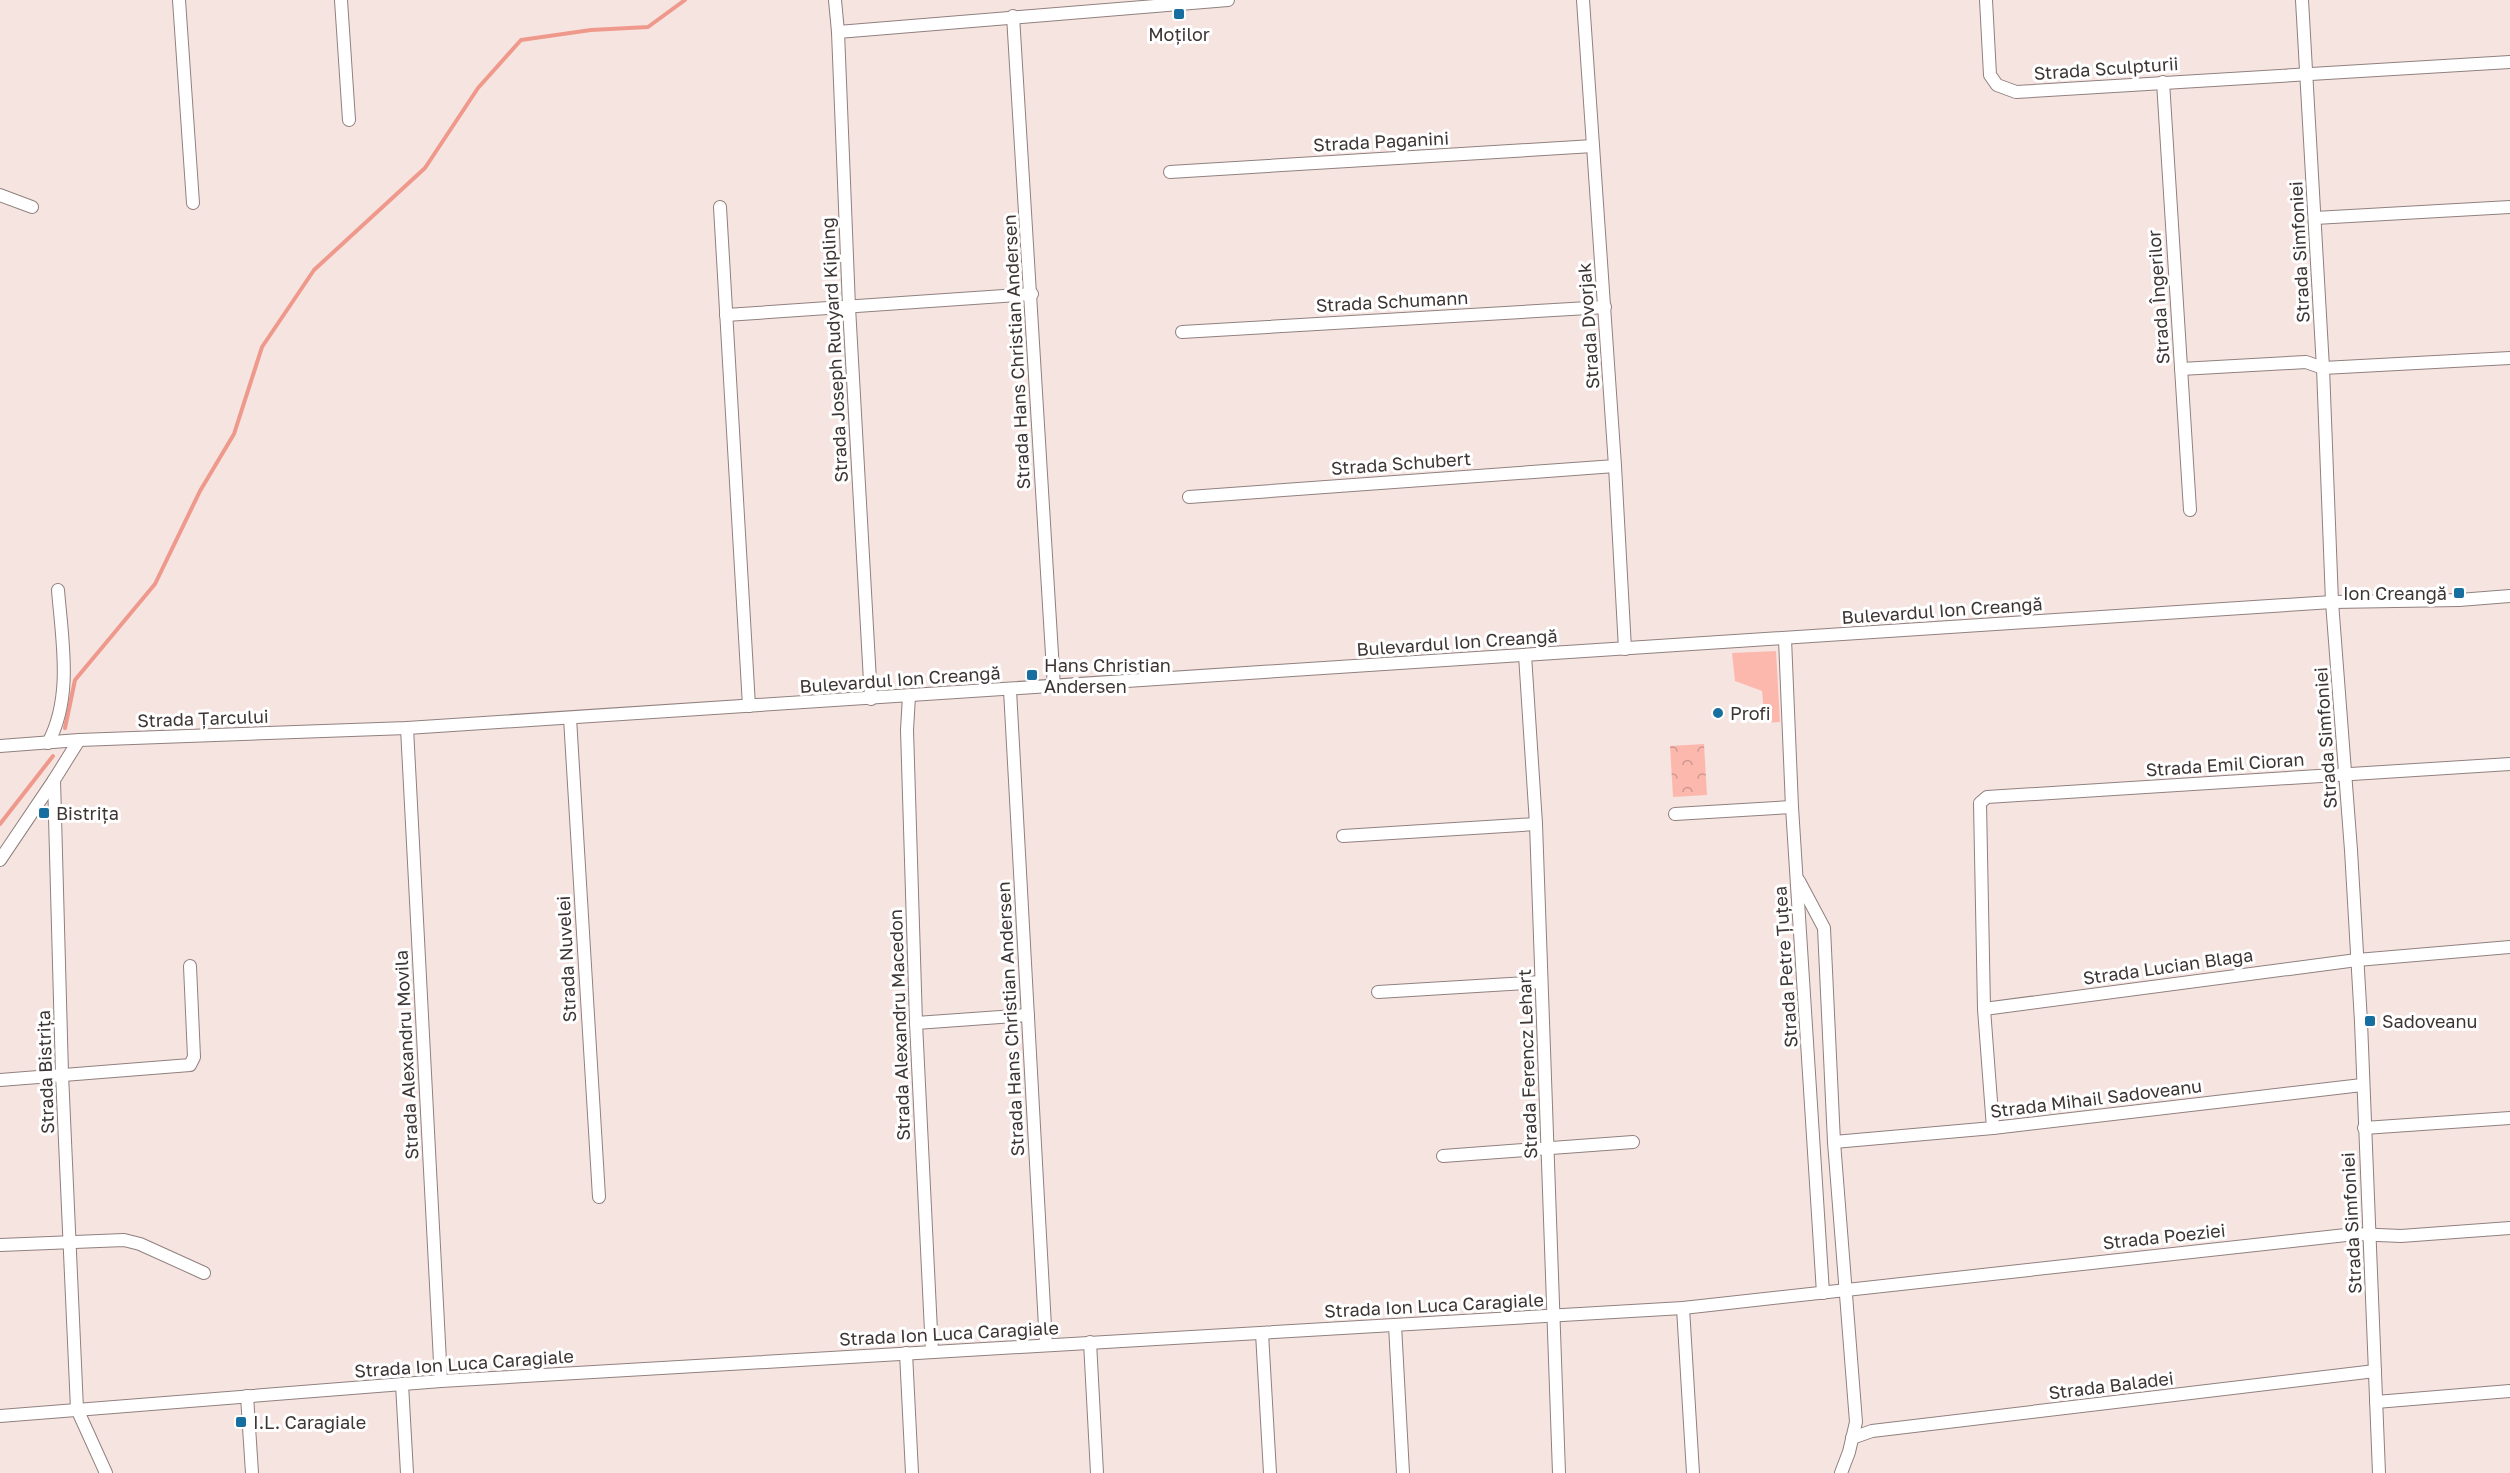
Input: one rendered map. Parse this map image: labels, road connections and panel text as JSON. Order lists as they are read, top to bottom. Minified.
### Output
{"streets":{"street":["Strada Sculpturii","Strada Paganini","Strada Simfoniei","Strada Îngerilor","Strada Schumann","Strada Dvorjak","Strada Joseph Rudyard Kipling","Strada Hans Christian Andersen","Strada Schubert","Bulevardul Ion Creangă","Strada Țarcului","Strada Emil Cioran","Strada Nuvelei","Strada Lucian Blaga","Strada Petre Țuțea","Strada Alexandru Macedon","Strada Alexandru Movila","Strada Ferencz Lehart","Strada Bistrița","Strada Mihail Sadoveanu","Strada Poeziei","Strada Ion Luca Caragiale","Strada Baladei"]},"crossings":[["Strada Sculpturii","Strada Simfoniei"],["Strada Sculpturii","Strada Îngerilor"],["Strada Paganini","Strada Dvorjak"],["Strada Simfoniei","Bulevardul Ion Creangă"],["Strada Simfoniei","Strada Emil Cioran"],["Strada Simfoniei","Strada Lucian Blaga"],["Strada Simfoniei","Strada Mihail Sadoveanu"],["Strada Simfoniei","Strada Poeziei"],["Strada Simfoniei","Strada Baladei"],["Strada Schumann","Strada Dvorjak"],["Strada Dvorjak","Strada Schubert"],["Strada Dvorjak","Bulevardul Ion Creangă"],["Strada Joseph Rudyard Kipling","Bulevardul Ion Creangă"],["Strada Hans Christian Andersen","Bulevardul Ion Creangă"],["Strada Hans Christian Andersen","Strada Ion Luca Caragiale"],["Bulevardul Ion Creangă","Strada Țarcului"],["Bulevardul Ion Creangă","Strada Nuvelei"],["Bulevardul Ion Creangă","Strada Petre Țuțea"],["Bulevardul Ion Creangă","Strada Alexandru Macedon"],["Bulevardul Ion Creangă","Strada Alexandru Movila"],["Bulevardul Ion Creangă","Strada Ferencz Lehart"],["Strada Țarcului","Strada Alexandru Movila"],["Strada Emil Cioran","Strada Lucian Blaga"],["Strada Petre Țuțea","Strada Poeziei"],["Strada Petre Țuțea","Strada Ion Luca Caragiale"],["Strada Alexandru Macedon","Strada Ion Luca Caragiale"],["Strada Alexandru Movila","Strada Ion Luca Caragiale"],["Strada Ferencz Lehart","Strada Ion Luca Caragiale"],["Strada Bistrița","Strada Ion Luca Caragiale"],["Strada Poeziei","Strada Ion Luca Caragiale"]],"places":{"transit":["Moților","Ion Creangă","Hans Christian Andersen","Bistrița","Sadoveanu","I.L. Caragiale"],"other":["Profi"]}}
